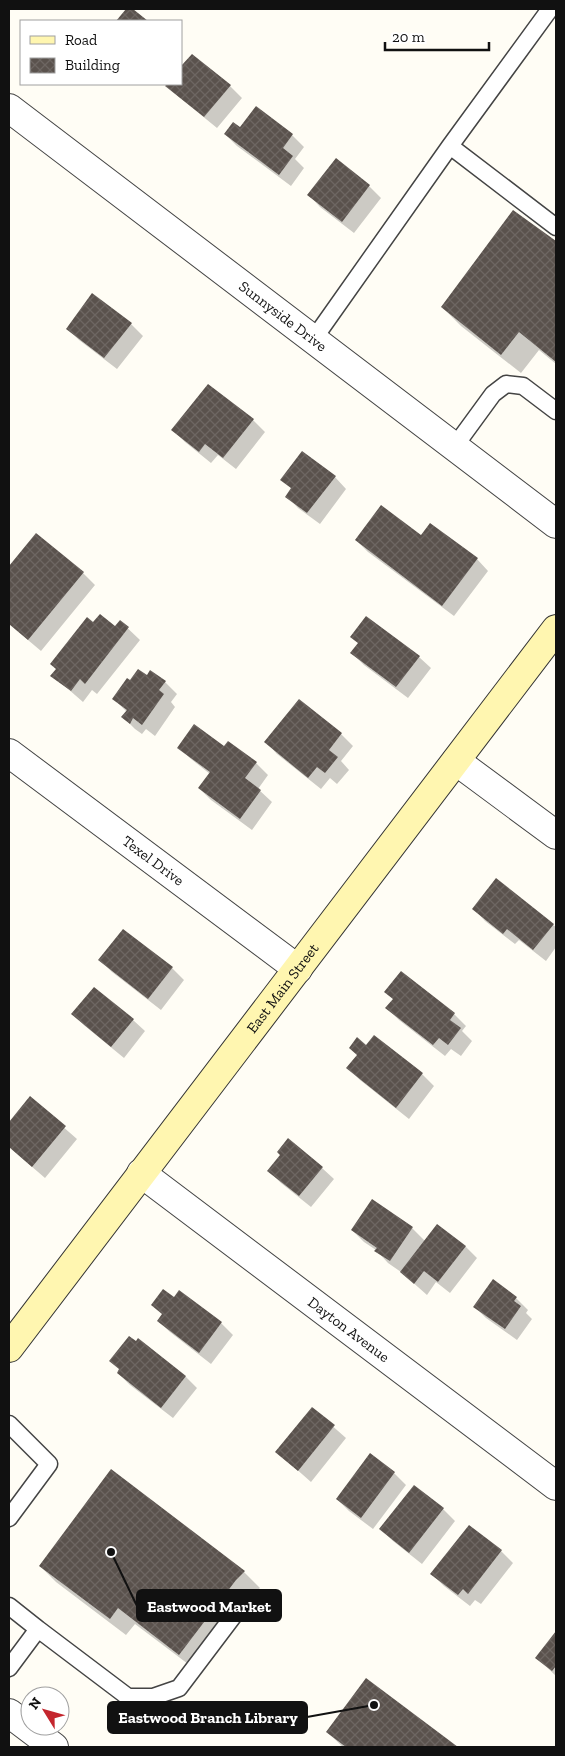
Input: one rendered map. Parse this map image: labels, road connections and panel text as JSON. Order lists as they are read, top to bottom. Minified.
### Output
{"streets":{"street":["Sunnyside Drive","Texel Drive","East Main Street","Dayton Avenue"]},"crossings":[["Texel Drive","East Main Street"],["East Main Street","Dayton Avenue"]],"places":["Eastwood Market","Eastwood Branch Library"],"legend":["Road","Building"],"scale_bar":"20 m","north":"top left"}
